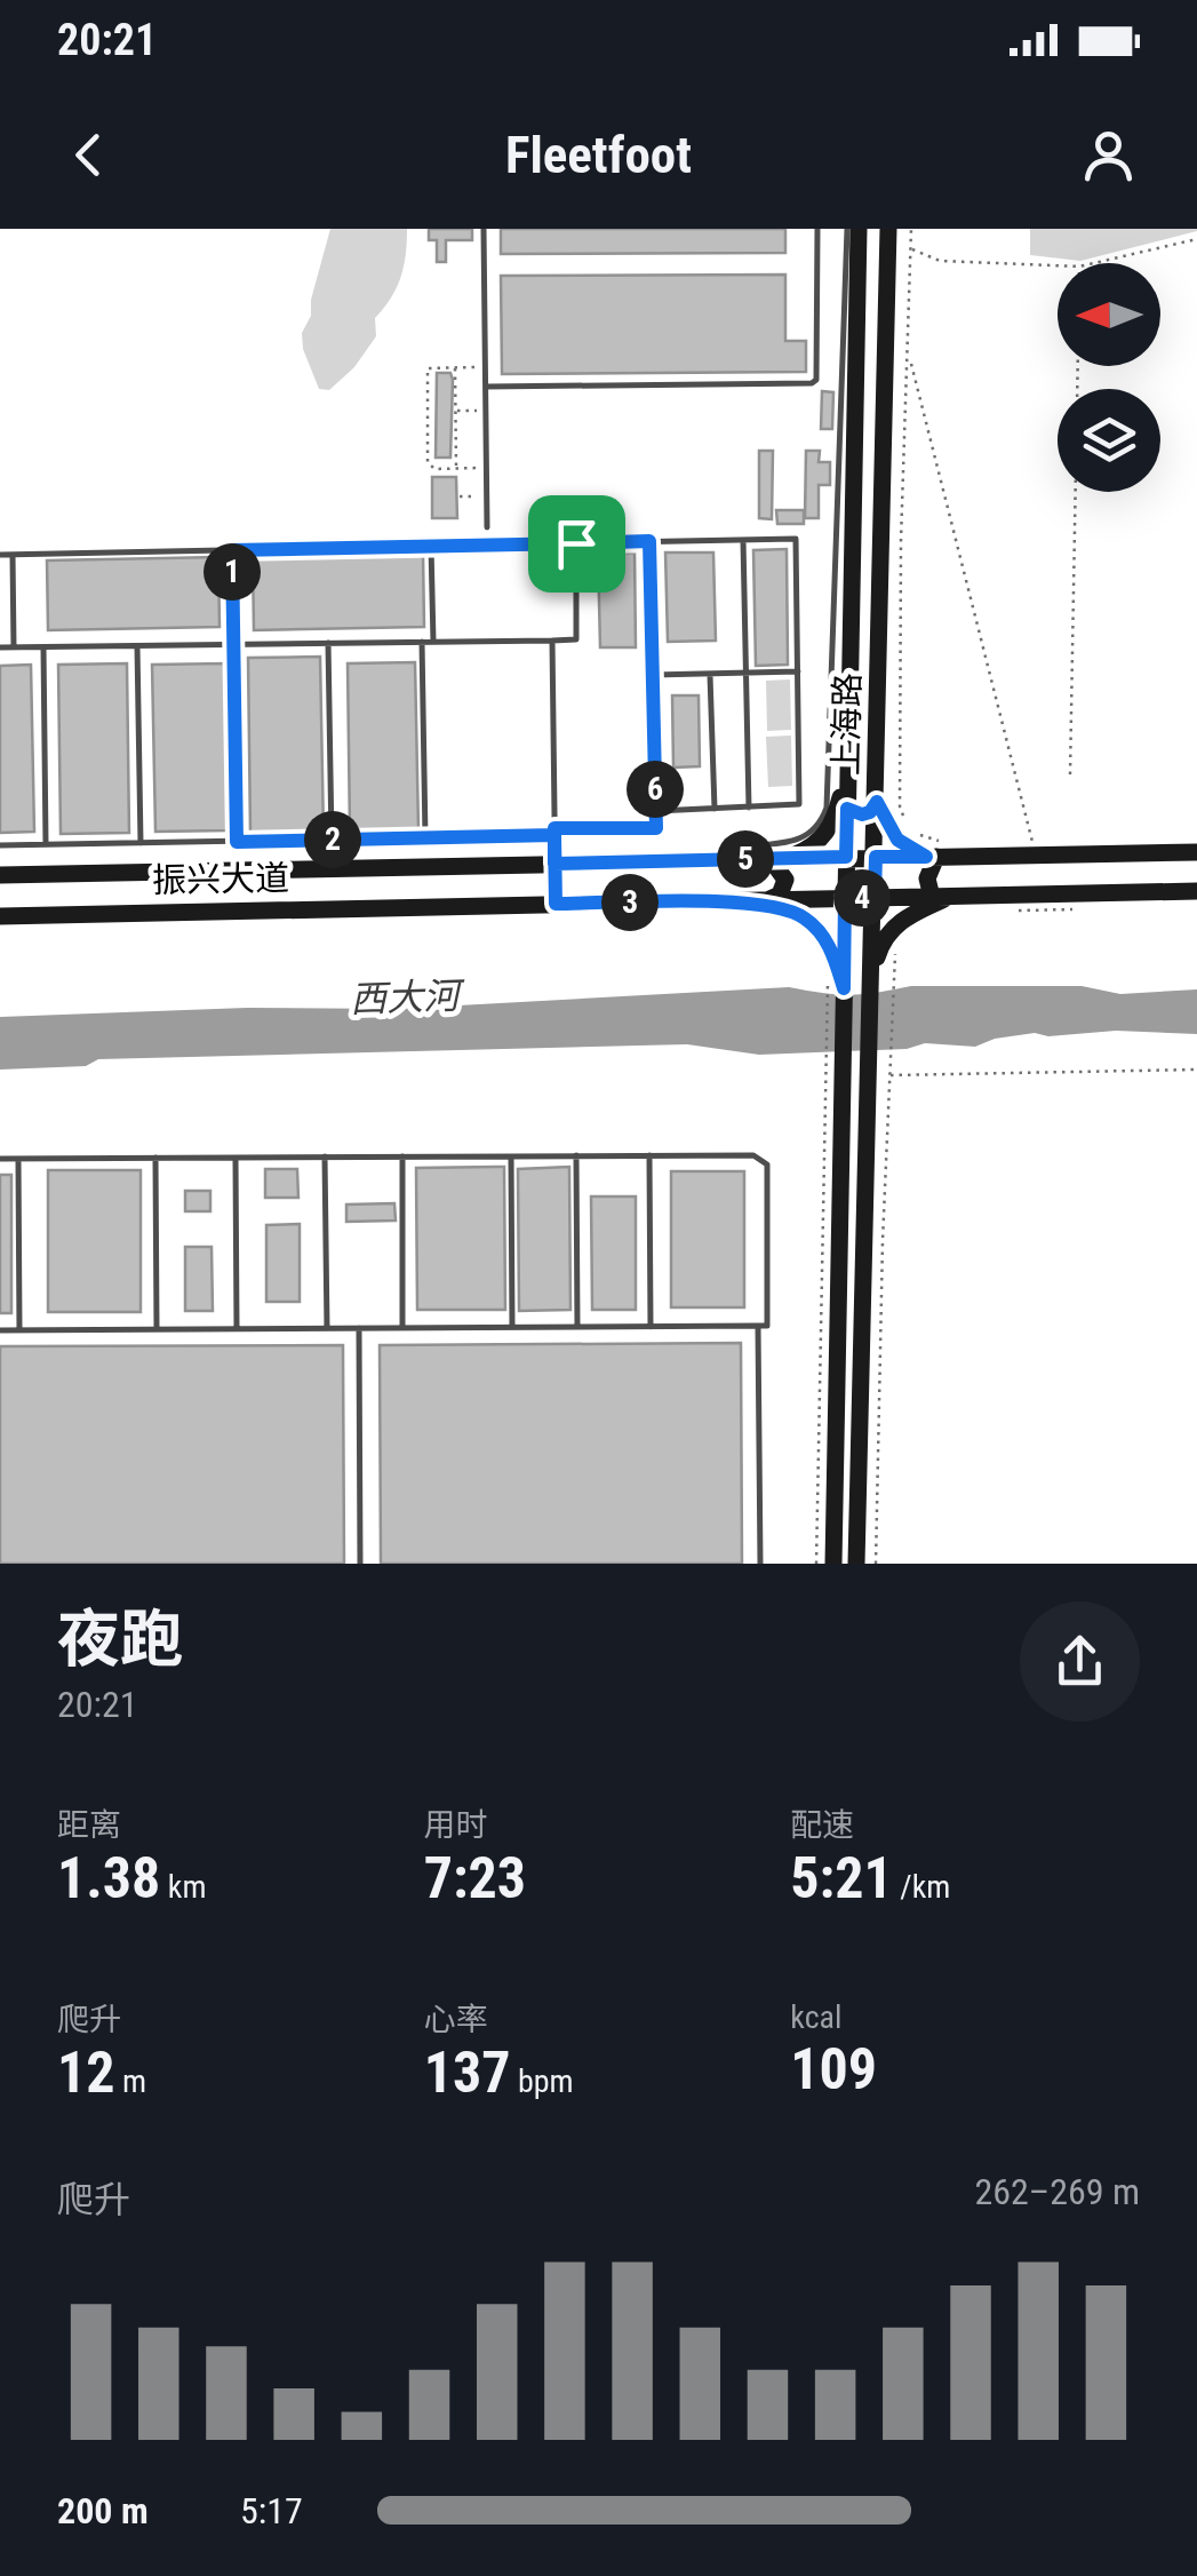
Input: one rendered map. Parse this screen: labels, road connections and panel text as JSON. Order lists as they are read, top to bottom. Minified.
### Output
{"streets":{"main road":["上海路","振兴大道"]},"crossings":[["上海路","振兴大道"]],"water":["西大河"],"north":"left","page":{"status":"20:21","header":"Fleetfoot","pins":["1","6","2","5","4","3"],"heading":["夜跑","20:21"],"stats":[["距离","1.38 km"],["用时","7:23"],["配速","5:21 /km"],["爬升","12 m"],["心率","137 bpm"],["kcal","109"]],"chart":["爬升","262–269 m"],"list":[{"name":"200 m","note":"5:17"}]}}
